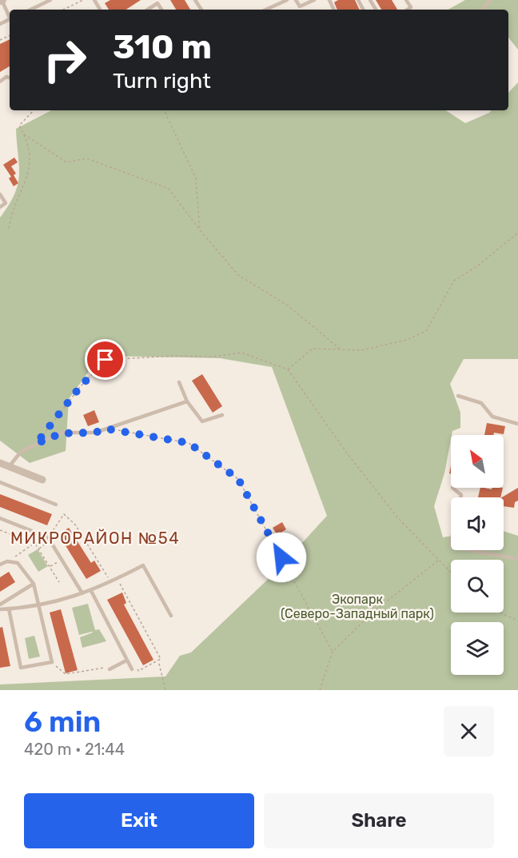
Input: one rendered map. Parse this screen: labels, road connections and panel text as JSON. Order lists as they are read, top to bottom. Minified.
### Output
{"districts":["МИКРОРАЙОН №54"],"parks":["Экопарк (Северо-Западный парк)"],"north":"top left","page":{"turn":["310 m","Turn right"],"heading":["6 min","420 m · 21:44"],"buttons":["Exit","Share"]}}
